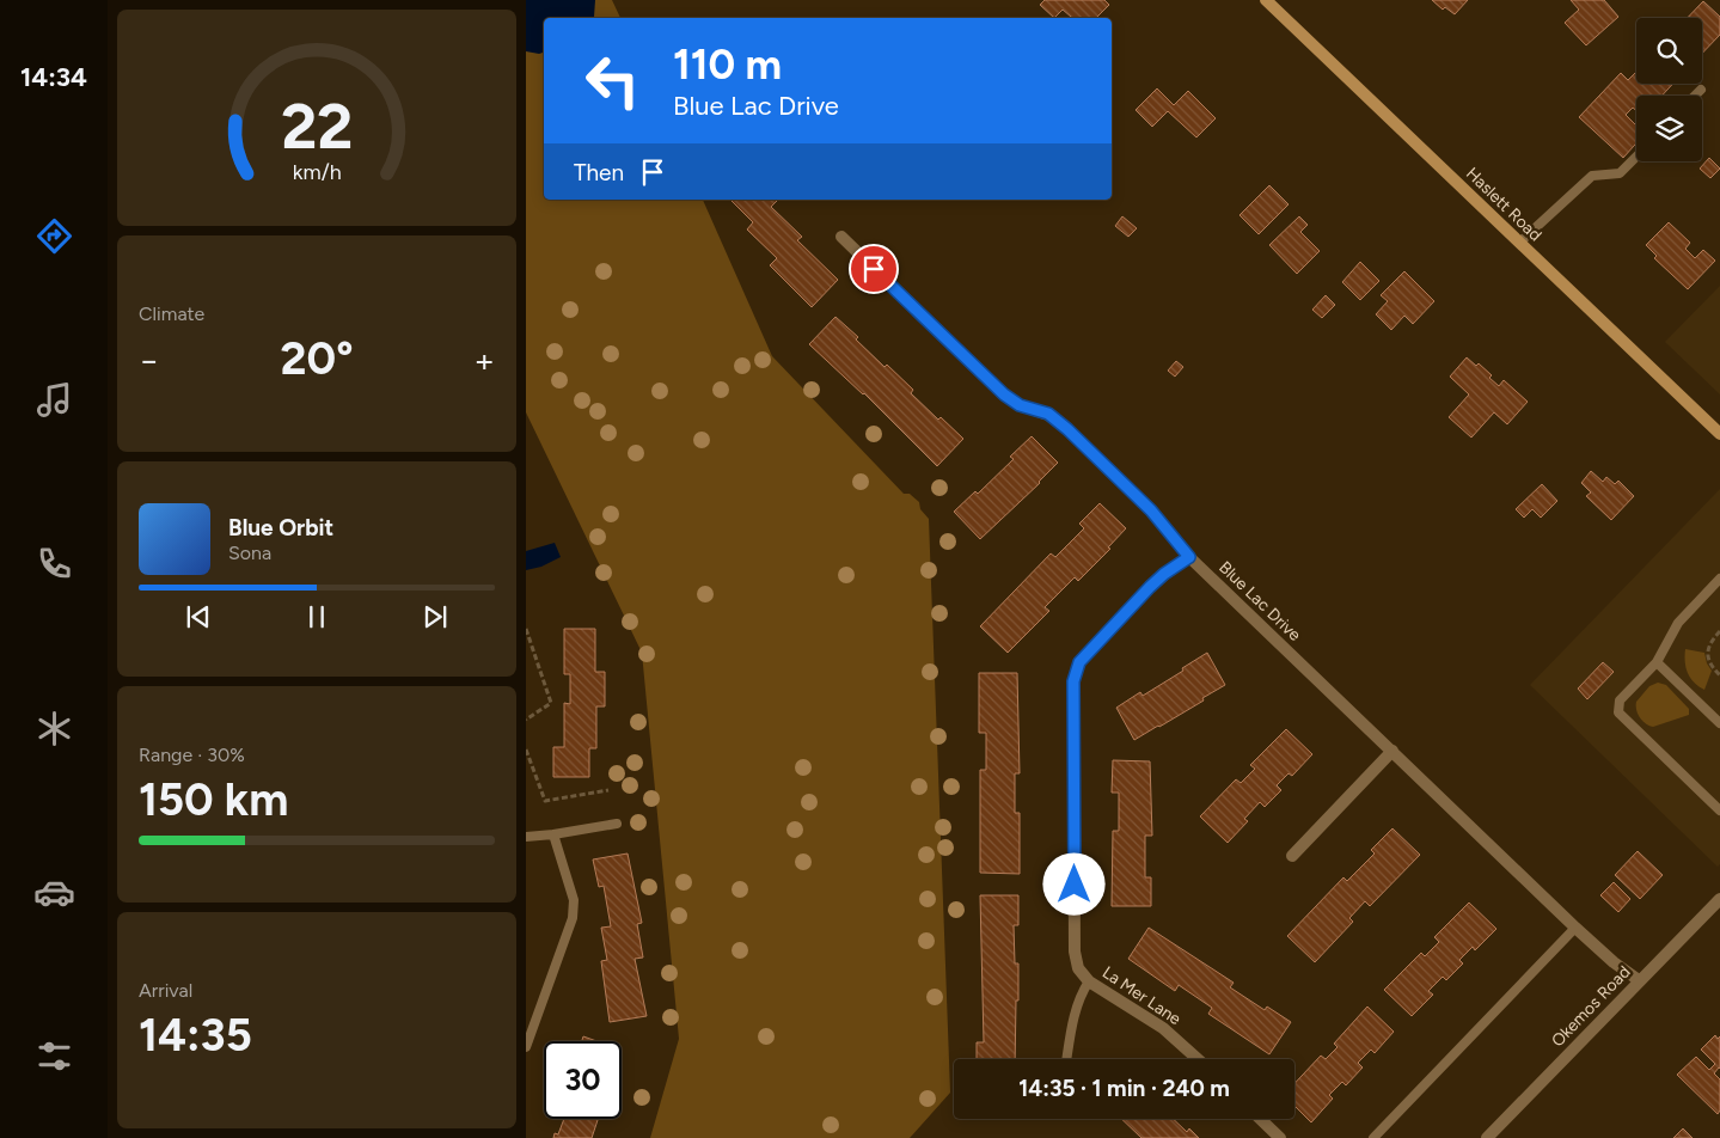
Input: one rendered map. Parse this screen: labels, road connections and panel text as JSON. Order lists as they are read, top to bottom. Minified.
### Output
{"streets":{"main road":["Haslett Road"],"street":["Blue Lac Drive","La Mer Lane","Okemos Road"]},"crossings":[["Blue Lac Drive","La Mer Lane"],["Blue Lac Drive","Okemos Road"]],"page":{"tabs":"14:34","turn":["110 m","Blue Lac Drive"],"then":"Then","tile":["Climate",["Range · 30%","150 km"],["Arrival","14:35"]],"heat":["−","20°","+"],"song":["Blue Orbit","Sona"],"limit":"30","trip":"14:35 · 1 min · 240 m","gauge":["22","km/h"]}}
